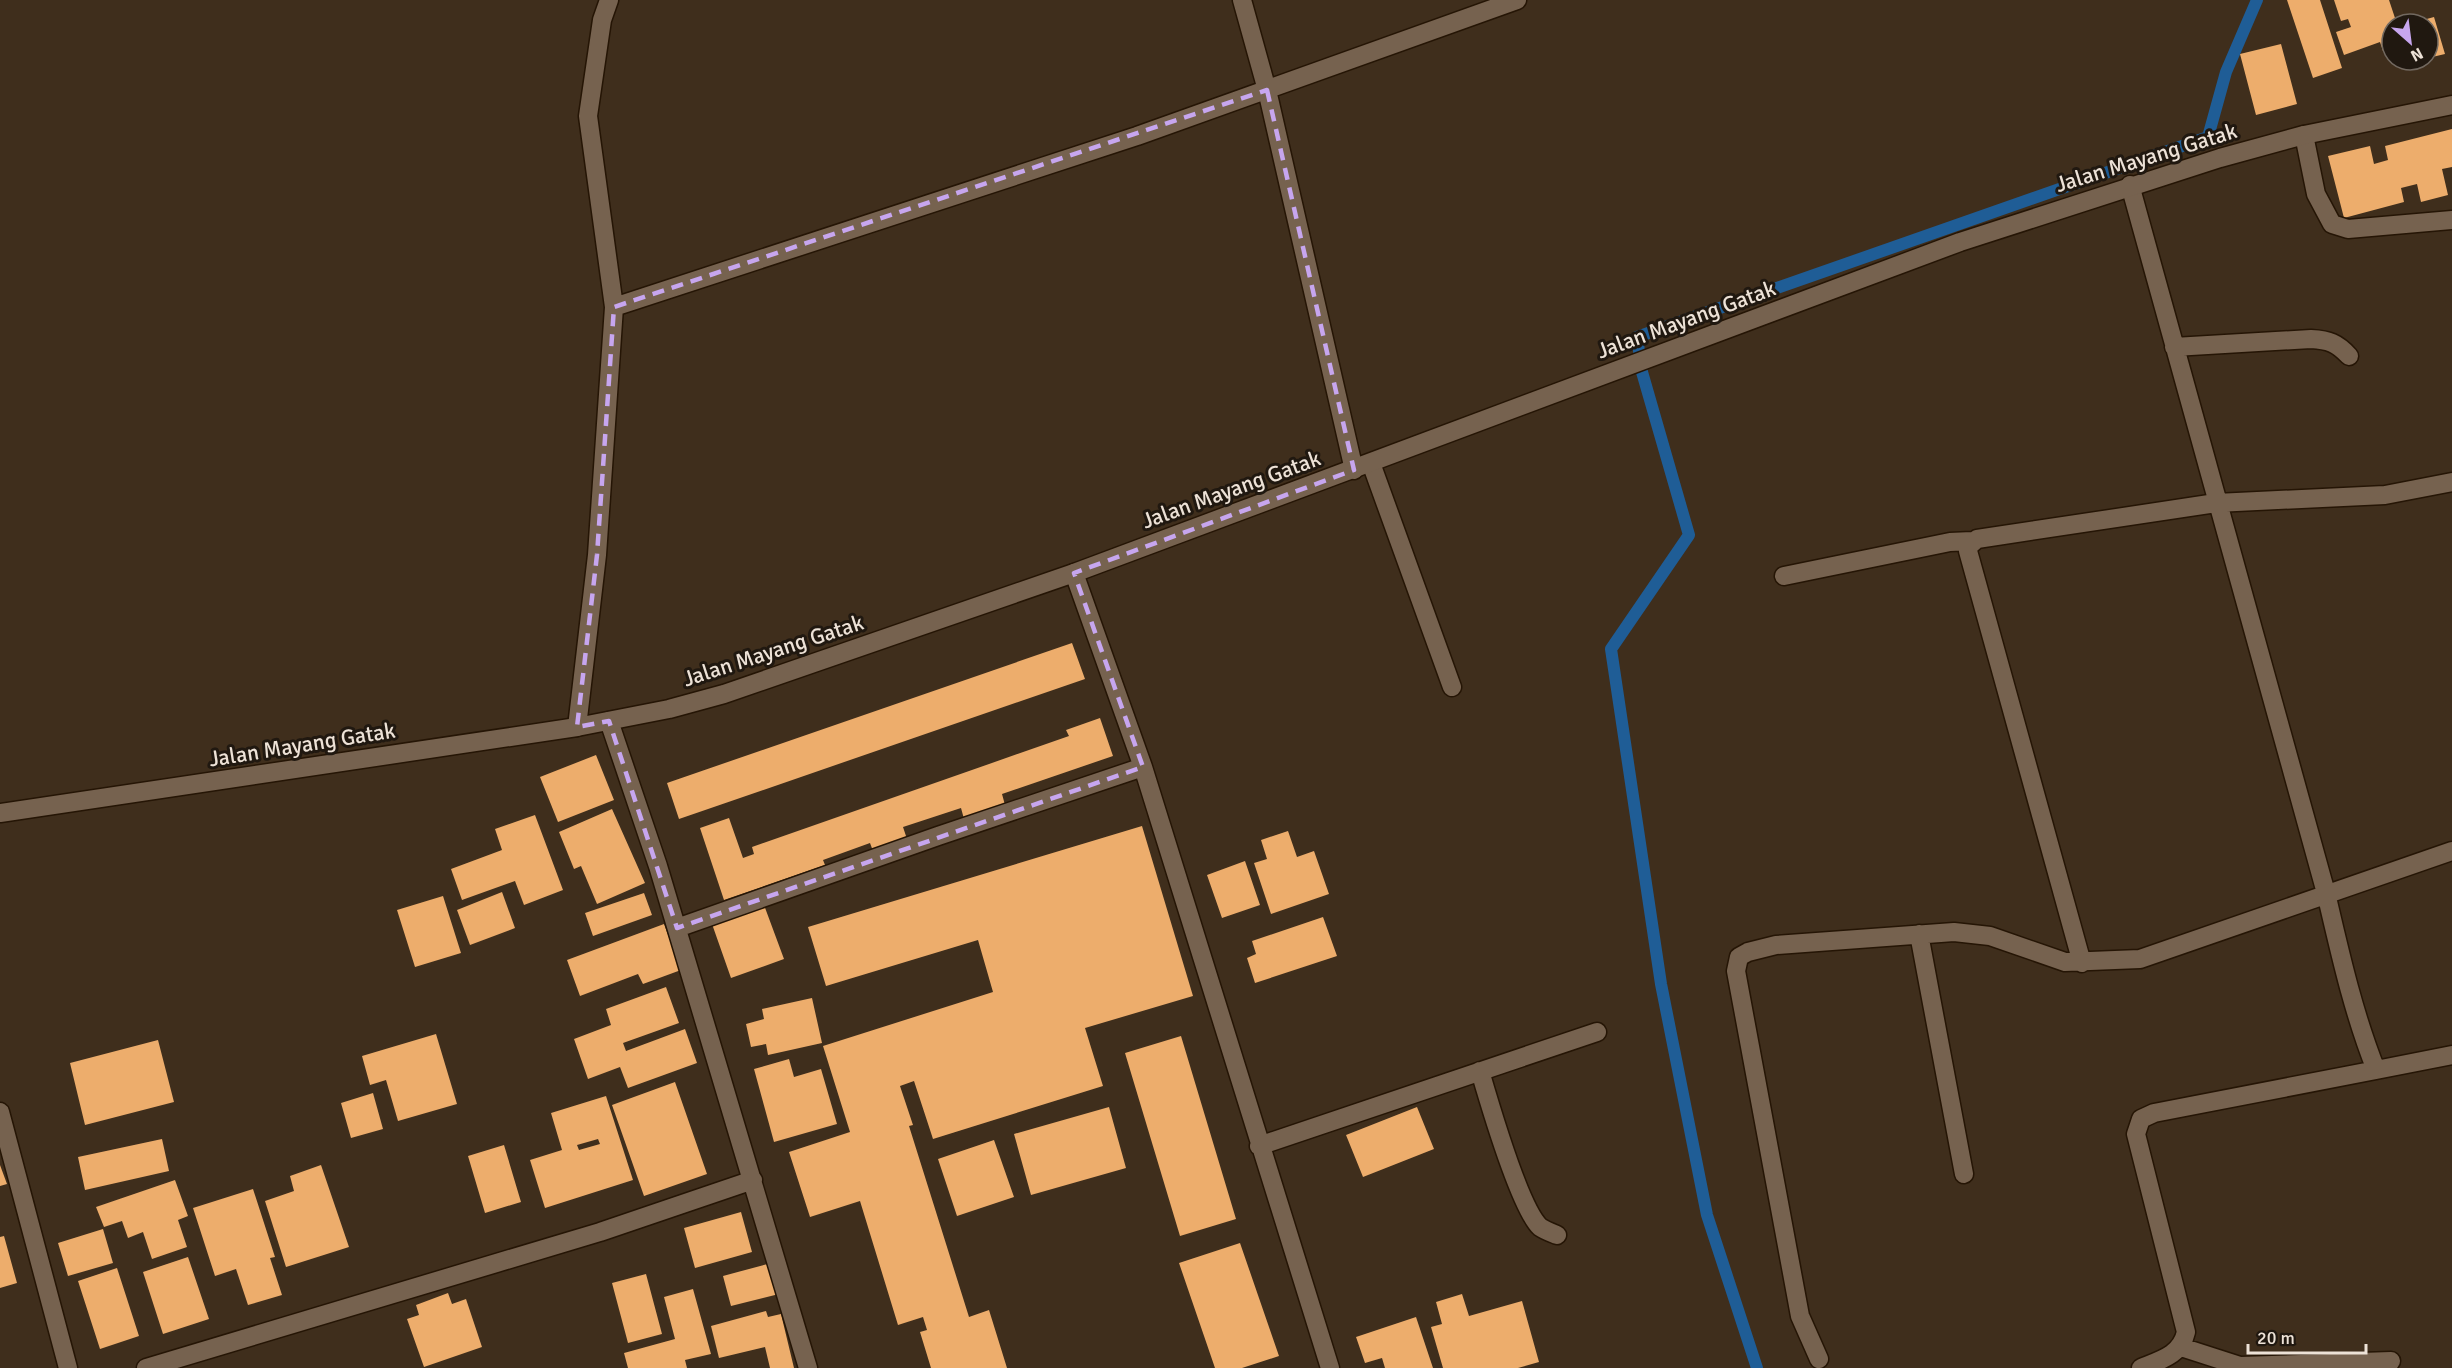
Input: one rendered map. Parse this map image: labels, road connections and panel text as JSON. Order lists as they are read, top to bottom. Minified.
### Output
{"streets":{"street":["Jalan Mayang Gatak"]},"scale_bar":"20 m","north":"bottom right"}
